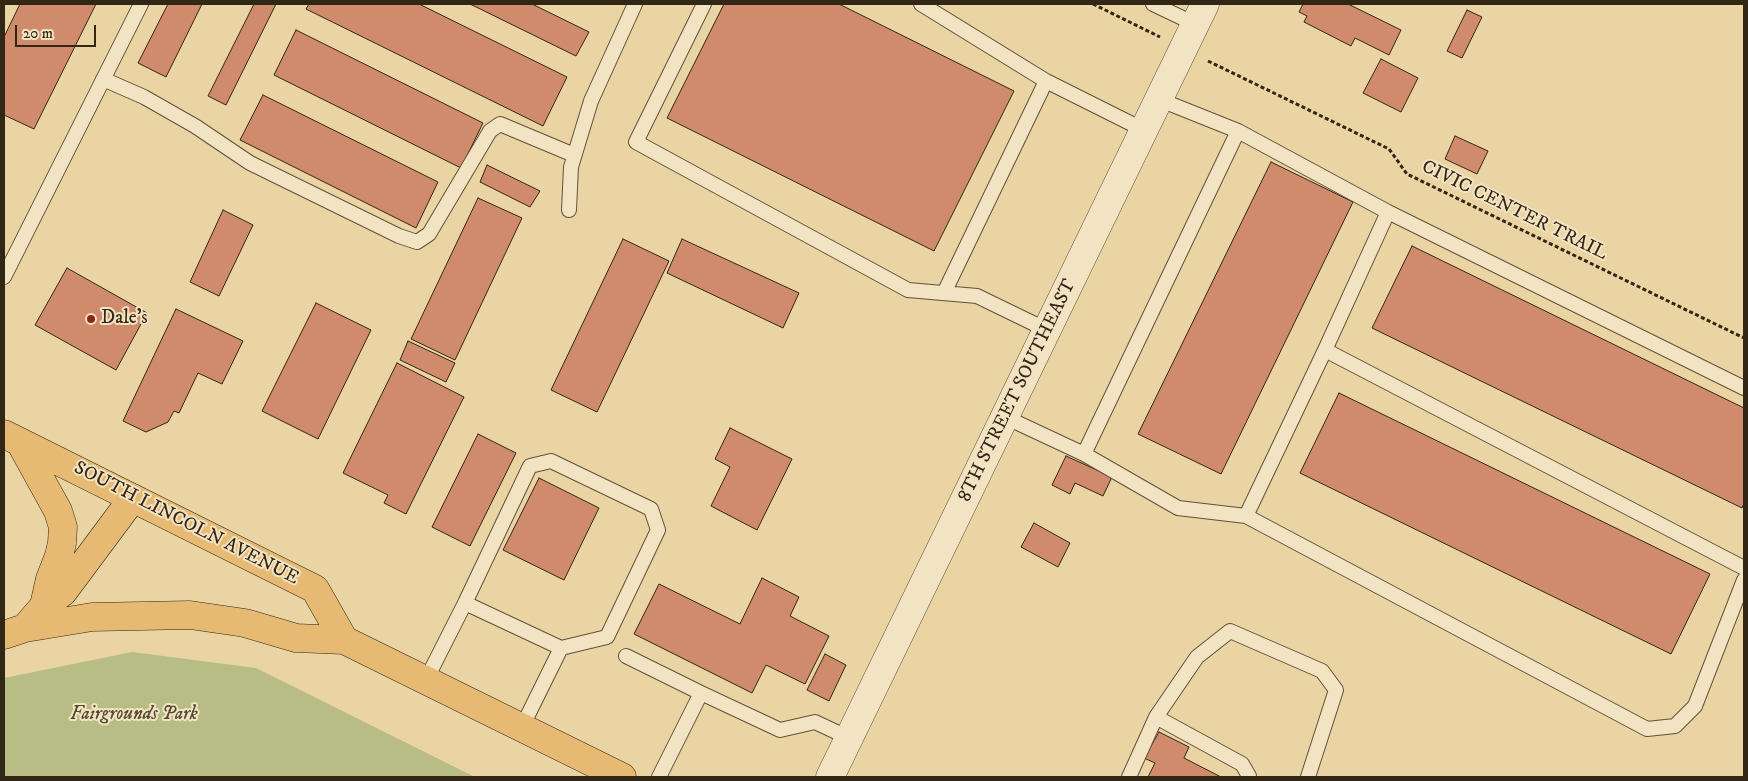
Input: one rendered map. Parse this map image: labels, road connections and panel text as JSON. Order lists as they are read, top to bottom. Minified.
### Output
{"streets":{"highway":["SOUTH LINCOLN AVENUE"],"street":["8TH STREET SOUTHEAST"],"path":["CIVIC CENTER TRAIL"]},"crossings":[["CIVIC CENTER TRAIL","8TH STREET SOUTHEAST"]],"parks":["Fairgrounds Park"],"places":["Dale's"],"scale_bar":"20 m"}
